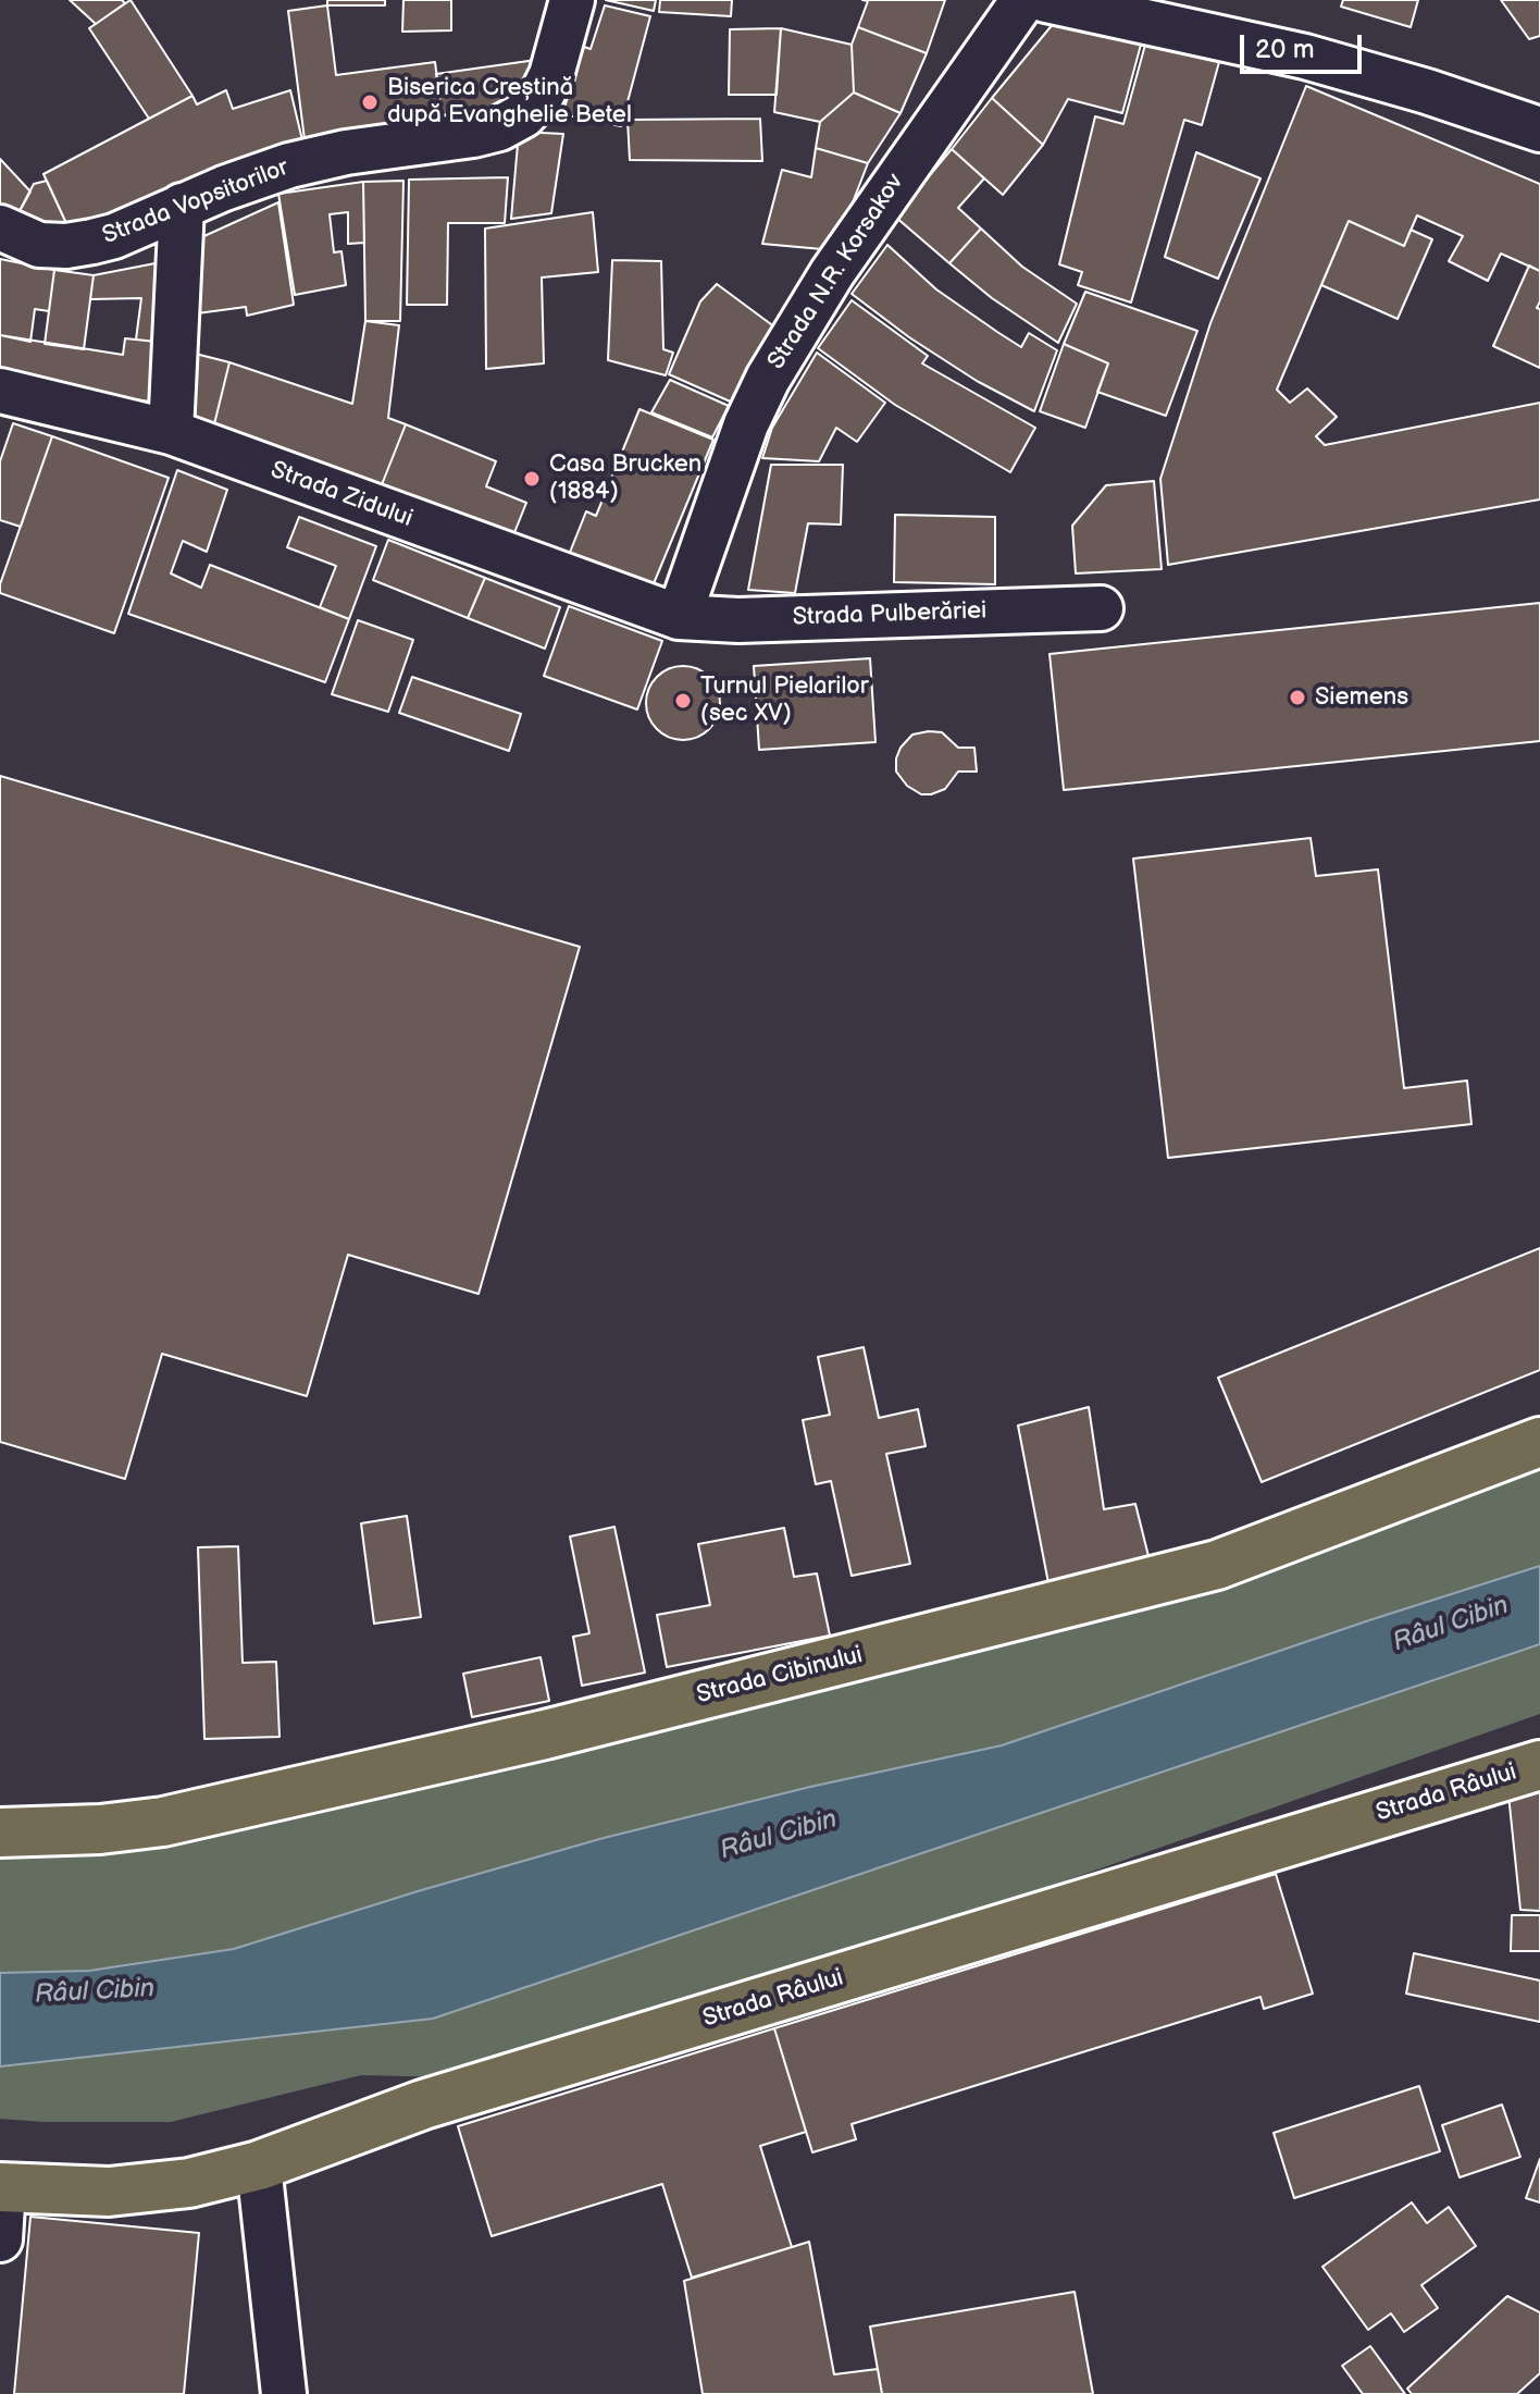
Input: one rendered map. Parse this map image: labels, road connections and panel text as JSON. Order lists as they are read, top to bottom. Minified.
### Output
{"streets":{"main road":["Strada Cibinului","Strada Râului"],"street":["Strada Vopsitorilor","Strada N.R. Korsakov","Strada Zidului","Strada Pulberăriei"]},"crossings":[["Strada N.R. Korsakov","Strada Zidului"],["Strada N.R. Korsakov","Strada Pulberăriei"],["Strada Zidului","Strada Pulberăriei"]],"water":["Râul Cibin"],"places":["Biserica Creștină după Evanghelie Betel","Casa Brucken (1884)","Siemens","Turnul Pielarilor (sec XV)"],"scale_bar":"20 m"}
